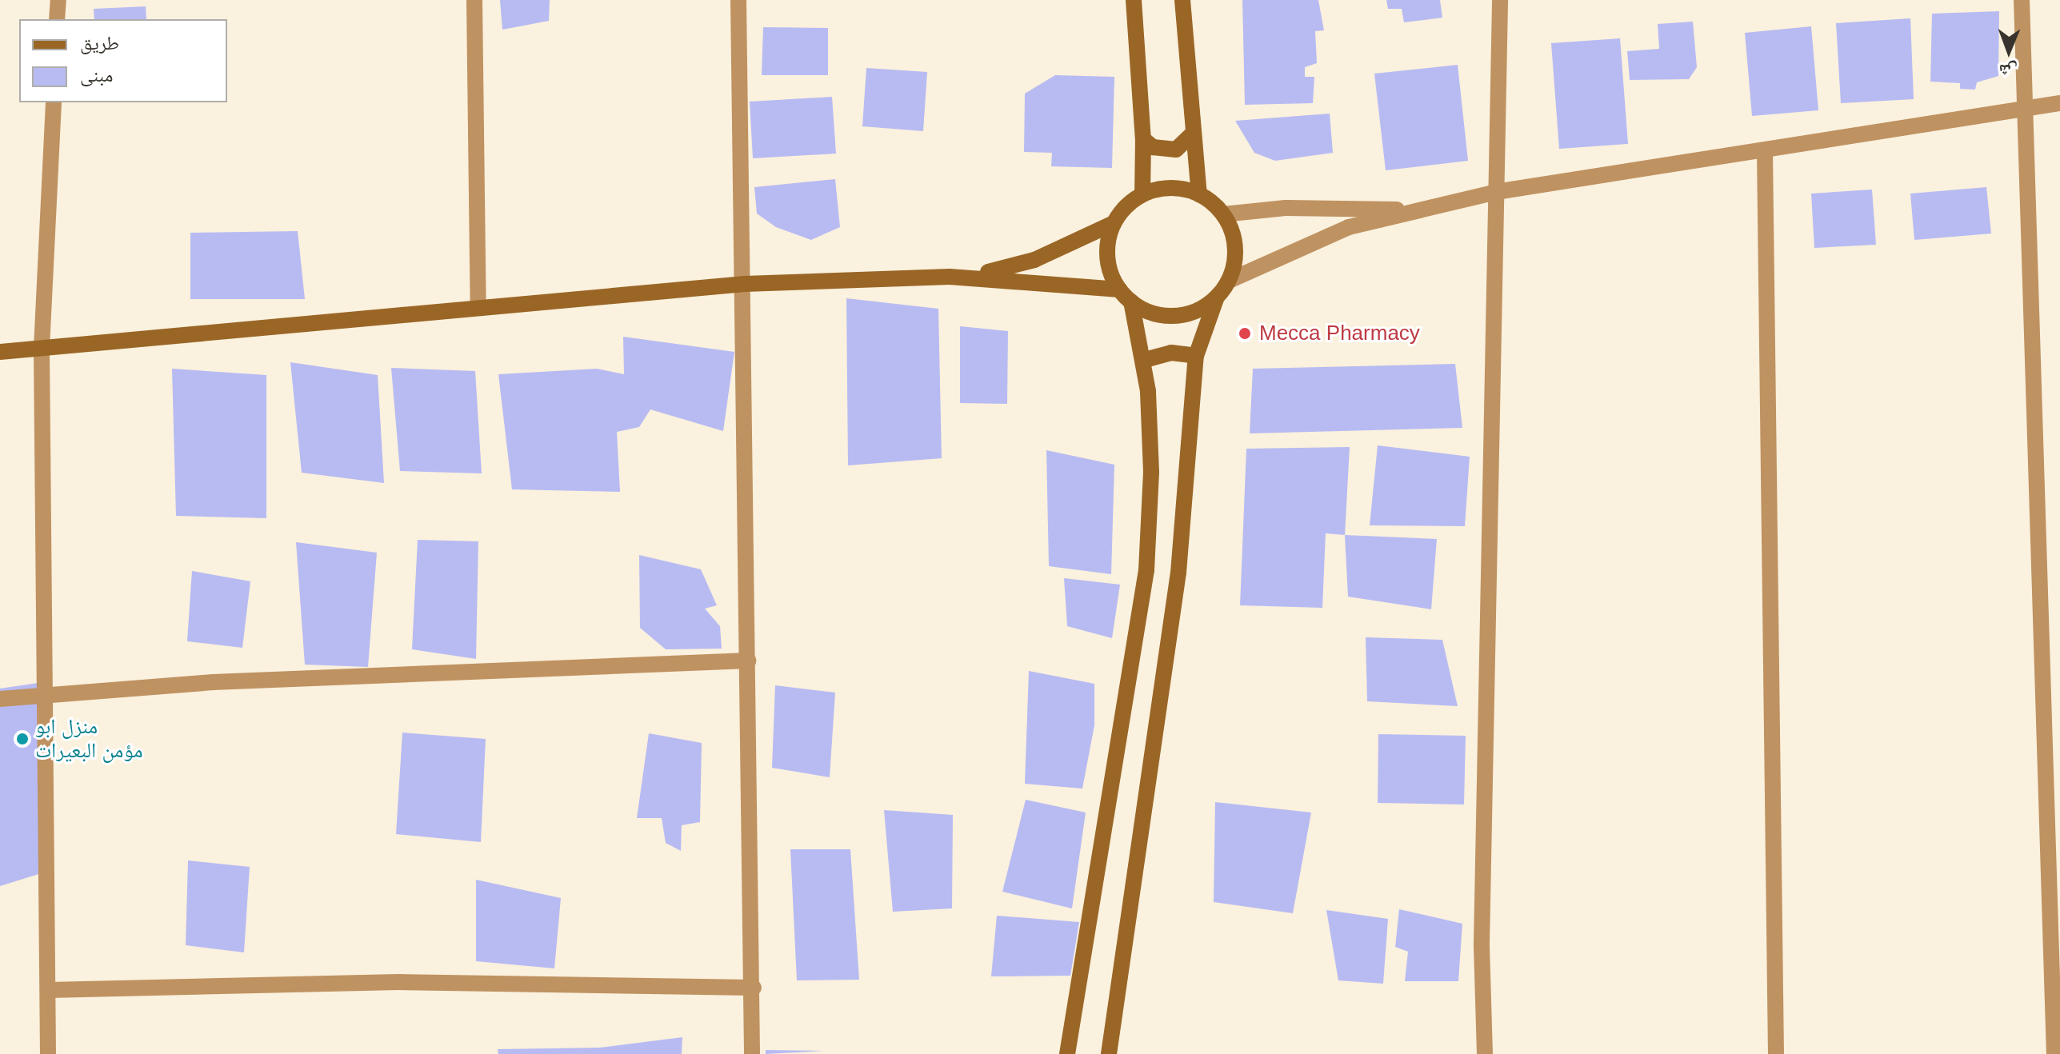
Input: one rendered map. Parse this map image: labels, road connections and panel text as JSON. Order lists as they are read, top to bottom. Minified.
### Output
{"places":["Mecca Pharmacy","منزل ابو مؤمن البعيرات"],"legend":["طريق","مبنى"],"north":"bottom"}
